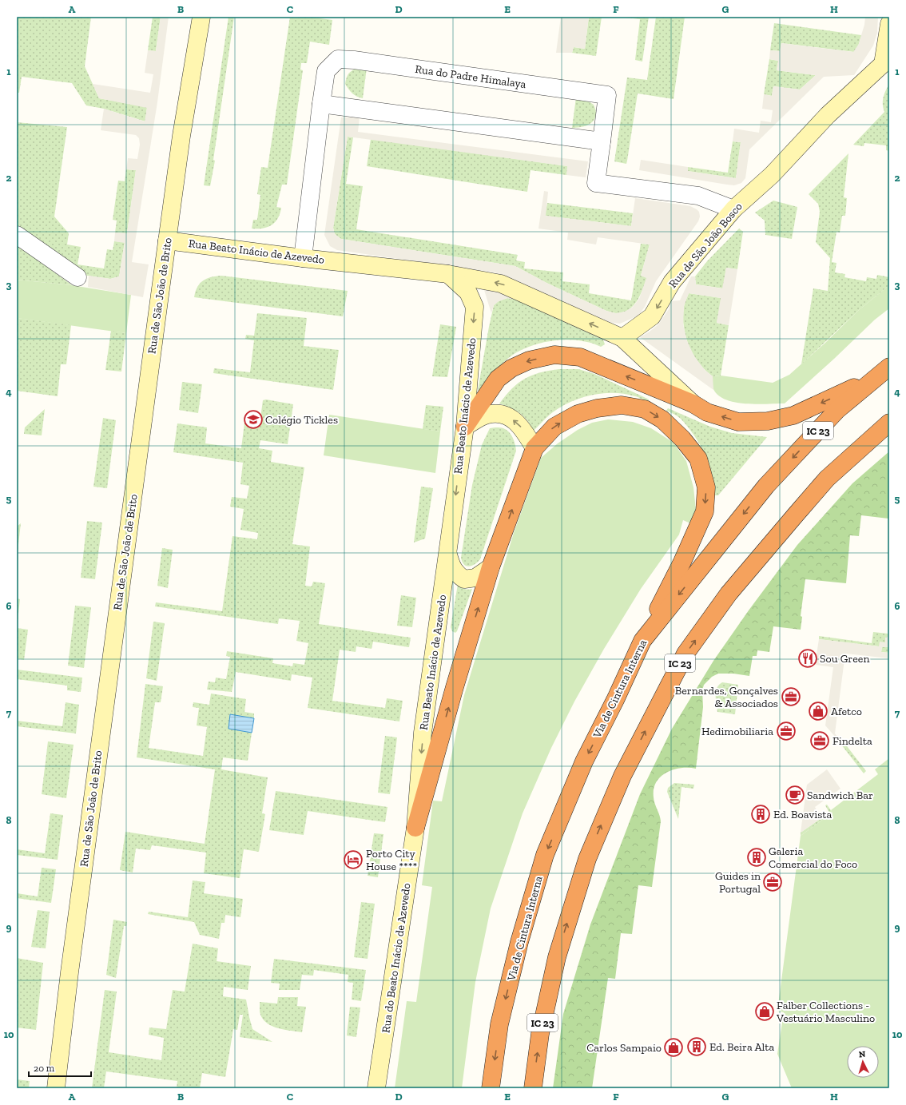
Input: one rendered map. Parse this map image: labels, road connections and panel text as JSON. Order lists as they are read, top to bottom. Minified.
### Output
{"streets":{"highway":["IC 23","Via de Cintura Interna"],"main road":["Rua de São João Bosco","Rua Beato Inácio de Azevedo","Rua de São João de Brito","Rua do Beato Inácio de Azevedo"],"street":["Rua do Padre Himalaya"]},"crossings":[["Rua do Padre Himalaya","Rua de São João Bosco"],["Rua do Padre Himalaya","Rua Beato Inácio de Azevedo"],["Rua Beato Inácio de Azevedo","Rua de São João de Brito"],["Rua Beato Inácio de Azevedo","Rua do Beato Inácio de Azevedo"]],"one_way":["Rua de São João Bosco","Rua Beato Inácio de Azevedo"],"places":{"school or university":["Colégio Tickles"],"restaurant":["Sou Green"],"office":["Bernardes, Gonçalves & Associados","Hedimobiliaria","Findelta","Guides in Portugal"],"shop":["Afetco","Falber Collections - Vestuário Masculino","Carlos Sampaio"],"cafe":["Sandwich Bar"],"building":["Ed. Boavista","Galeria Comercial do Foco","Ed. Beira Alta"],"hotel":["Porto City House ****"]},"scale_bar":"20 m","north":"top","grid":{"columns":["A","B","C","D","E","F","G","H"],"rows":["1","2","3","4","5","6","7","8","9","10"]}}
